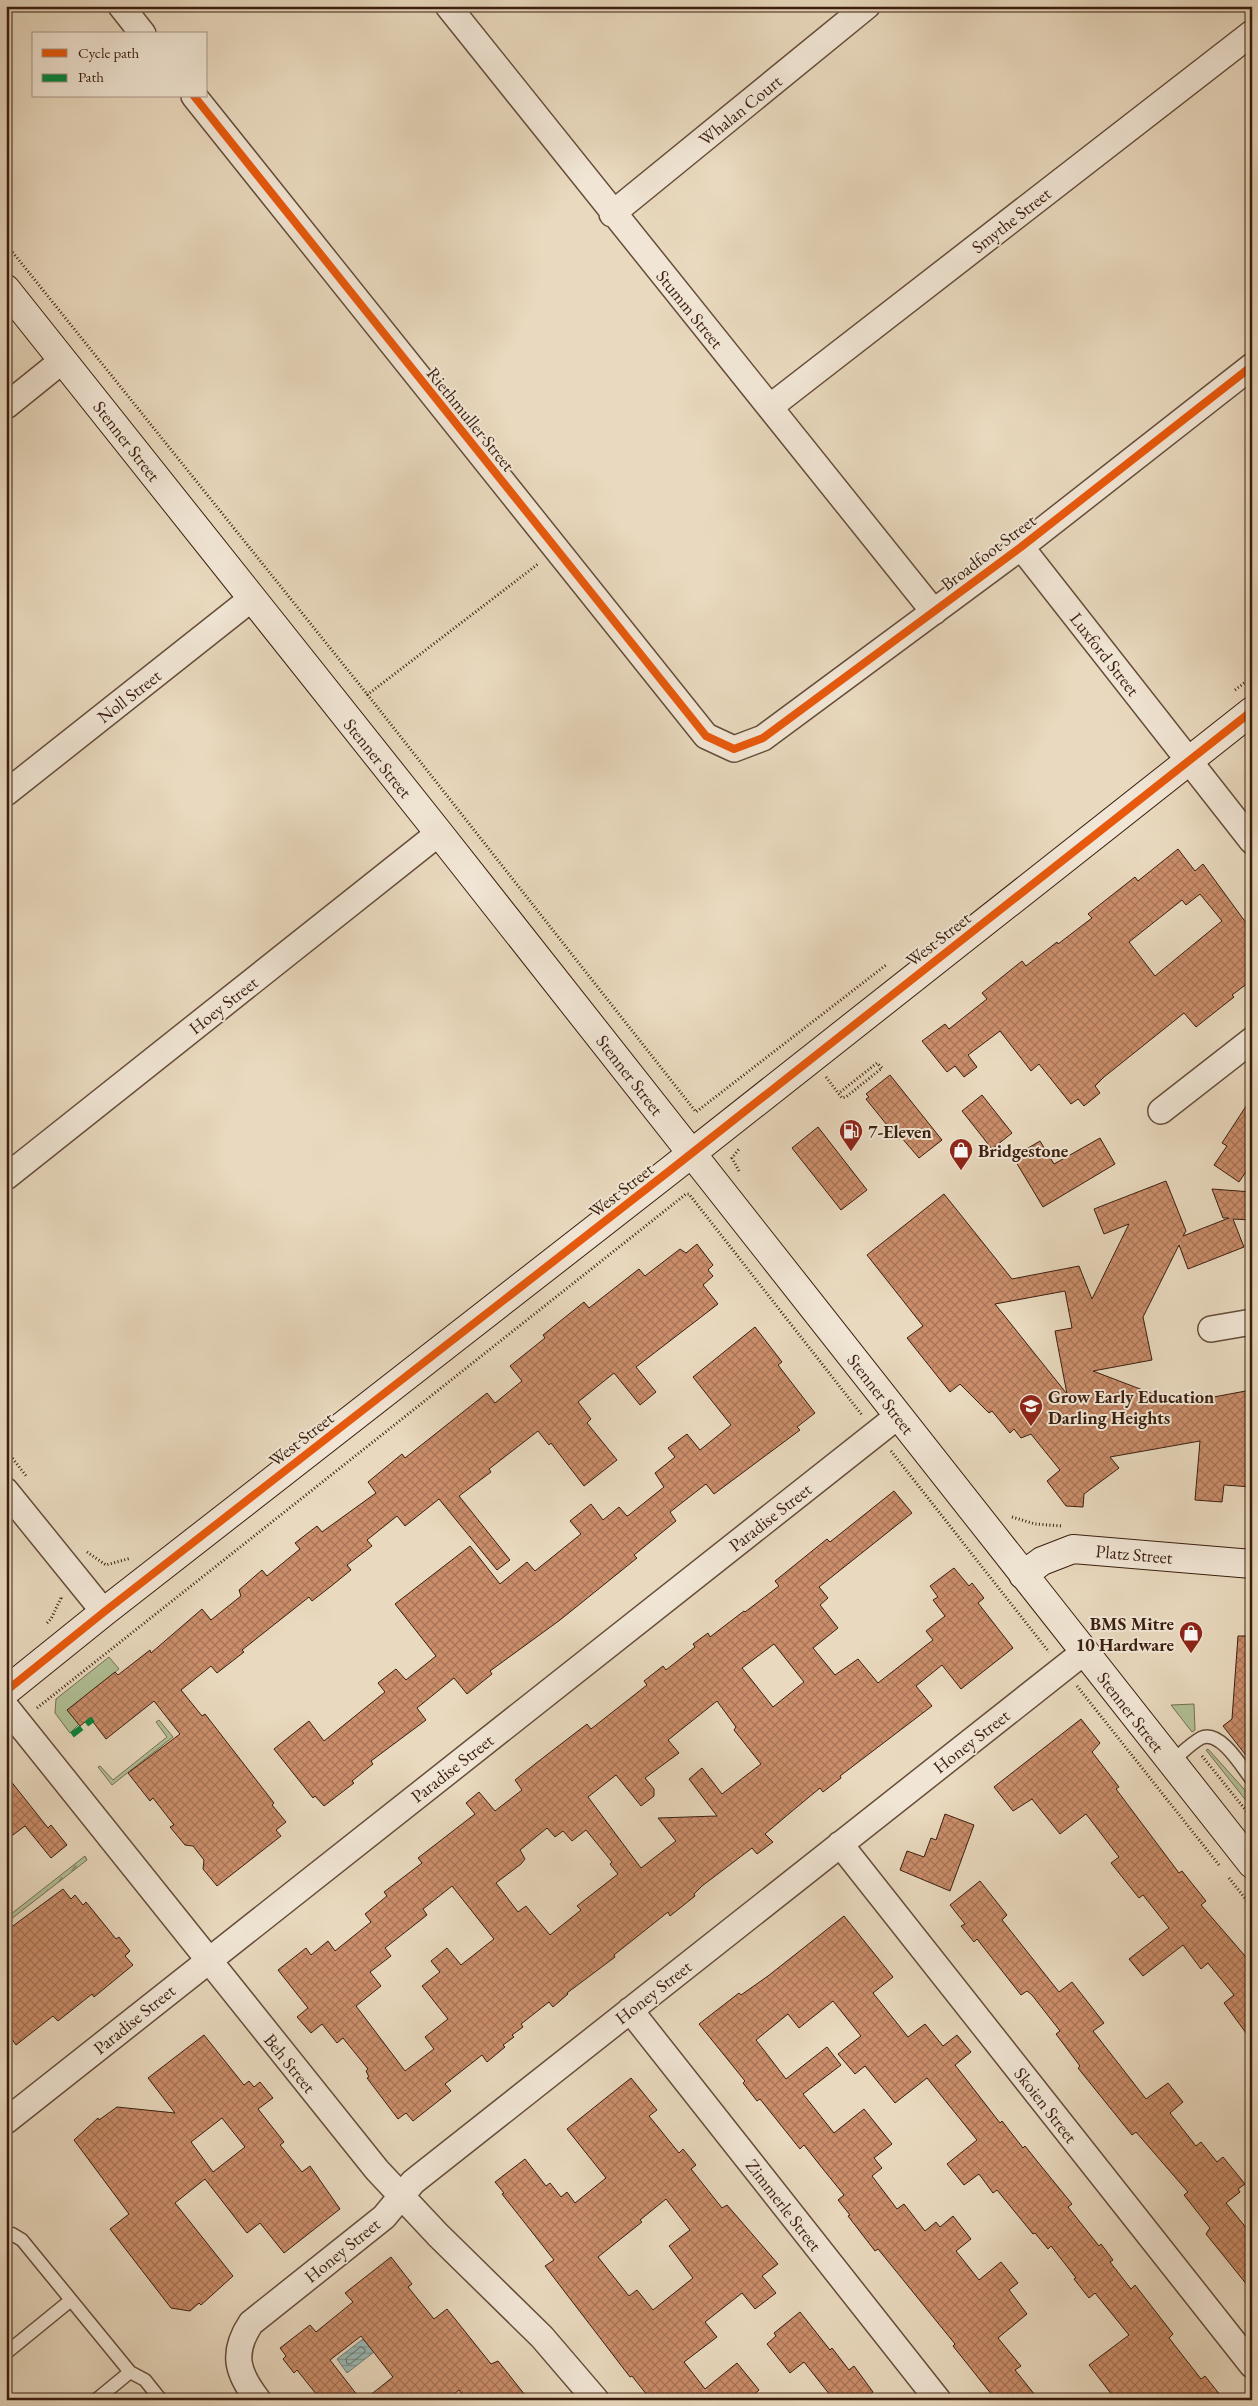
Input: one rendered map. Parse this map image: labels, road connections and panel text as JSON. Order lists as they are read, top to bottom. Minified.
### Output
{"streets":{"main road":["Stenner Street","West Street","Platz Street"],"street":["Whalan Court","Smythe Street","Stumm Street","Riethmuller Street","Broadfoot Street","Luxford Street","Noll Street","Hoey Street","Paradise Street","Honey Street","Beh Street","Skoien Street","Zimmerle Street"]},"crossings":[["Whalan Court","Stumm Street"],["Smythe Street","Stumm Street"],["Stumm Street","Broadfoot Street"],["Riethmuller Street","Broadfoot Street"],["Stenner Street","Noll Street"],["Stenner Street","West Street"],["Stenner Street","Hoey Street"],["Stenner Street","Paradise Street"],["Stenner Street","Platz Street"],["Stenner Street","Honey Street"],["Broadfoot Street","Luxford Street"],["Luxford Street","West Street"],["Paradise Street","Beh Street"],["Honey Street","Beh Street"],["Honey Street","Skoien Street"],["Honey Street","Zimmerle Street"]],"places":{"fuel station":["7-Eleven"],"shop":["Bridgestone","BMS Mitre 10 Hardware"],"school or university":["Grow Early Education Darling Heights"]},"legend":["Cycle path","Path"]}
